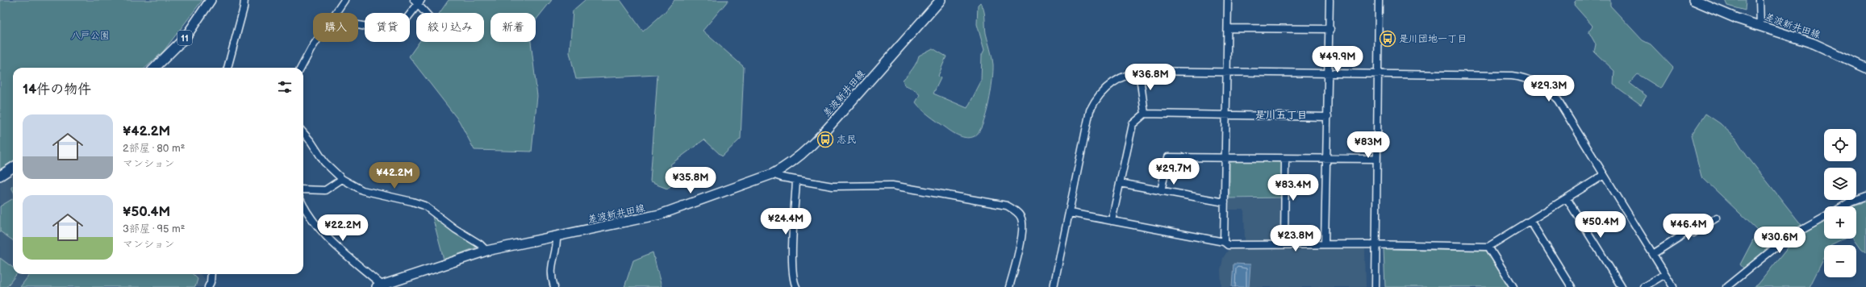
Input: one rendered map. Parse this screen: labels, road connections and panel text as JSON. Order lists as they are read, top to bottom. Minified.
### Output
{"streets":{"main road":["差波新井田線","11"]},"districts":["是川五丁目"],"parks":["八戸公園"],"places":{"bus stop":["是川団地一丁目","志民"]},"page":{"chip":["購入","賃貸","絞り込み","新着"],"price":["¥49.9M","¥36.8M","¥29.3M","¥83M","¥29.7M","¥42.2M","¥35.8M","¥83.4M","¥24.4M","¥50.4M","¥46.4M","¥22.2M","¥23.8M","¥30.6M"],"heading":"14件の物件","list":[{"name":"¥42.2M","note":"2部屋 · 80 m² · マンション"},{"name":"¥50.4M","note":"3部屋 · 95 m² · マンション"}],"map_buttons":["+","−"]}}
